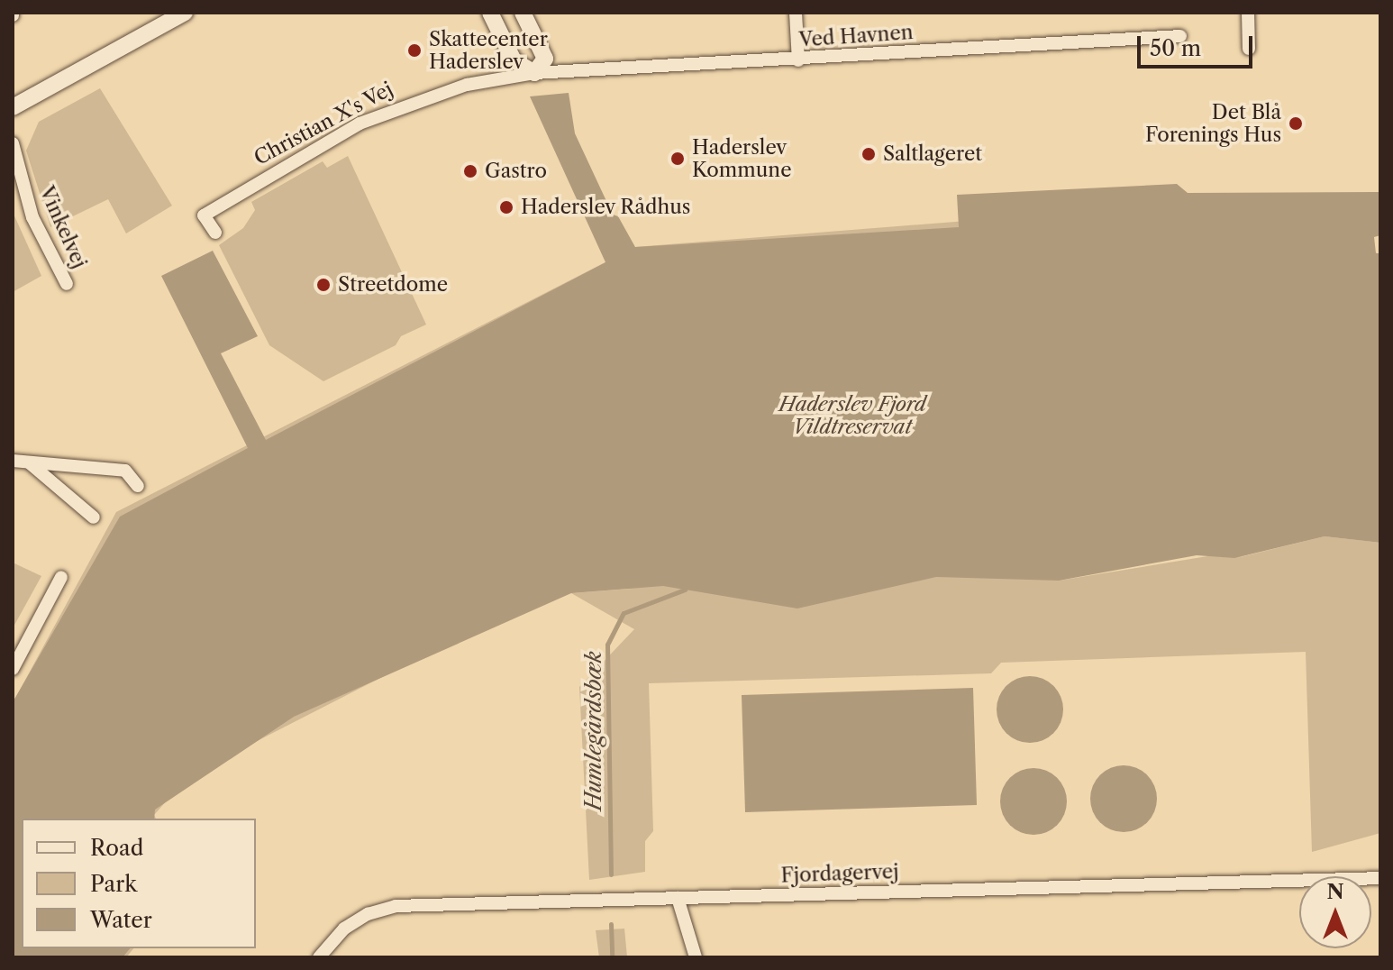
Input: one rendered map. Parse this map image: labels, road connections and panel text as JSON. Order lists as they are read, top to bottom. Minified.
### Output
{"streets":{"street":["Ved Havnen","Christian X's Vej","Vinkelvej","Fjordagervej"]},"crossings":[["Ved Havnen","Christian X's Vej"]],"water":["Humlegårdsbæk"],"parks":["Haderslev Fjord Vildtreservat"],"places":["Skattecenter Haderslev","Det Blå Forenings Hus","Saltlageret","Haderslev Kommune","Gastro","Haderslev Rådhus","Streetdome"],"legend":["Road","Park","Water"],"scale_bar":"50 m","north":"top"}
